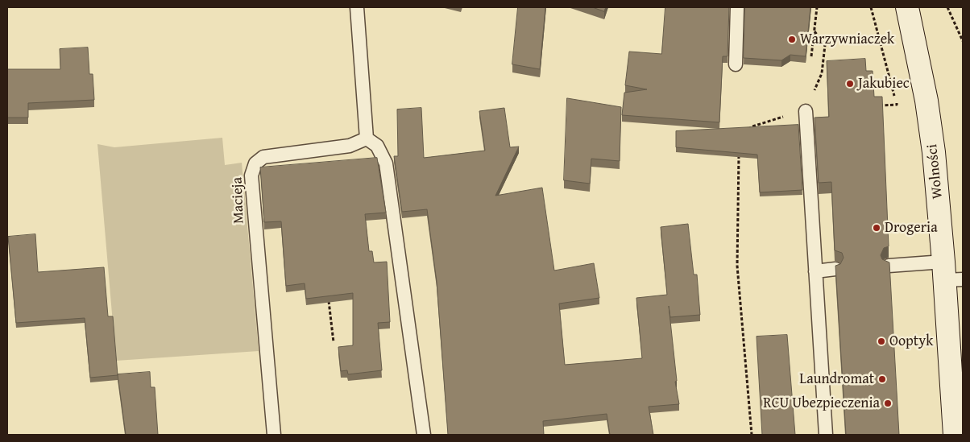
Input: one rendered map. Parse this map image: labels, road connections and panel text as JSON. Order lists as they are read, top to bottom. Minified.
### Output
{"streets":{"street":["Wolności"],"lane":["Macieja"]},"places":["Warzywniaczek","Jakubiec","Drogeria","Ooptyk","Laundromat","RCU Ubezpieczenia"]}
